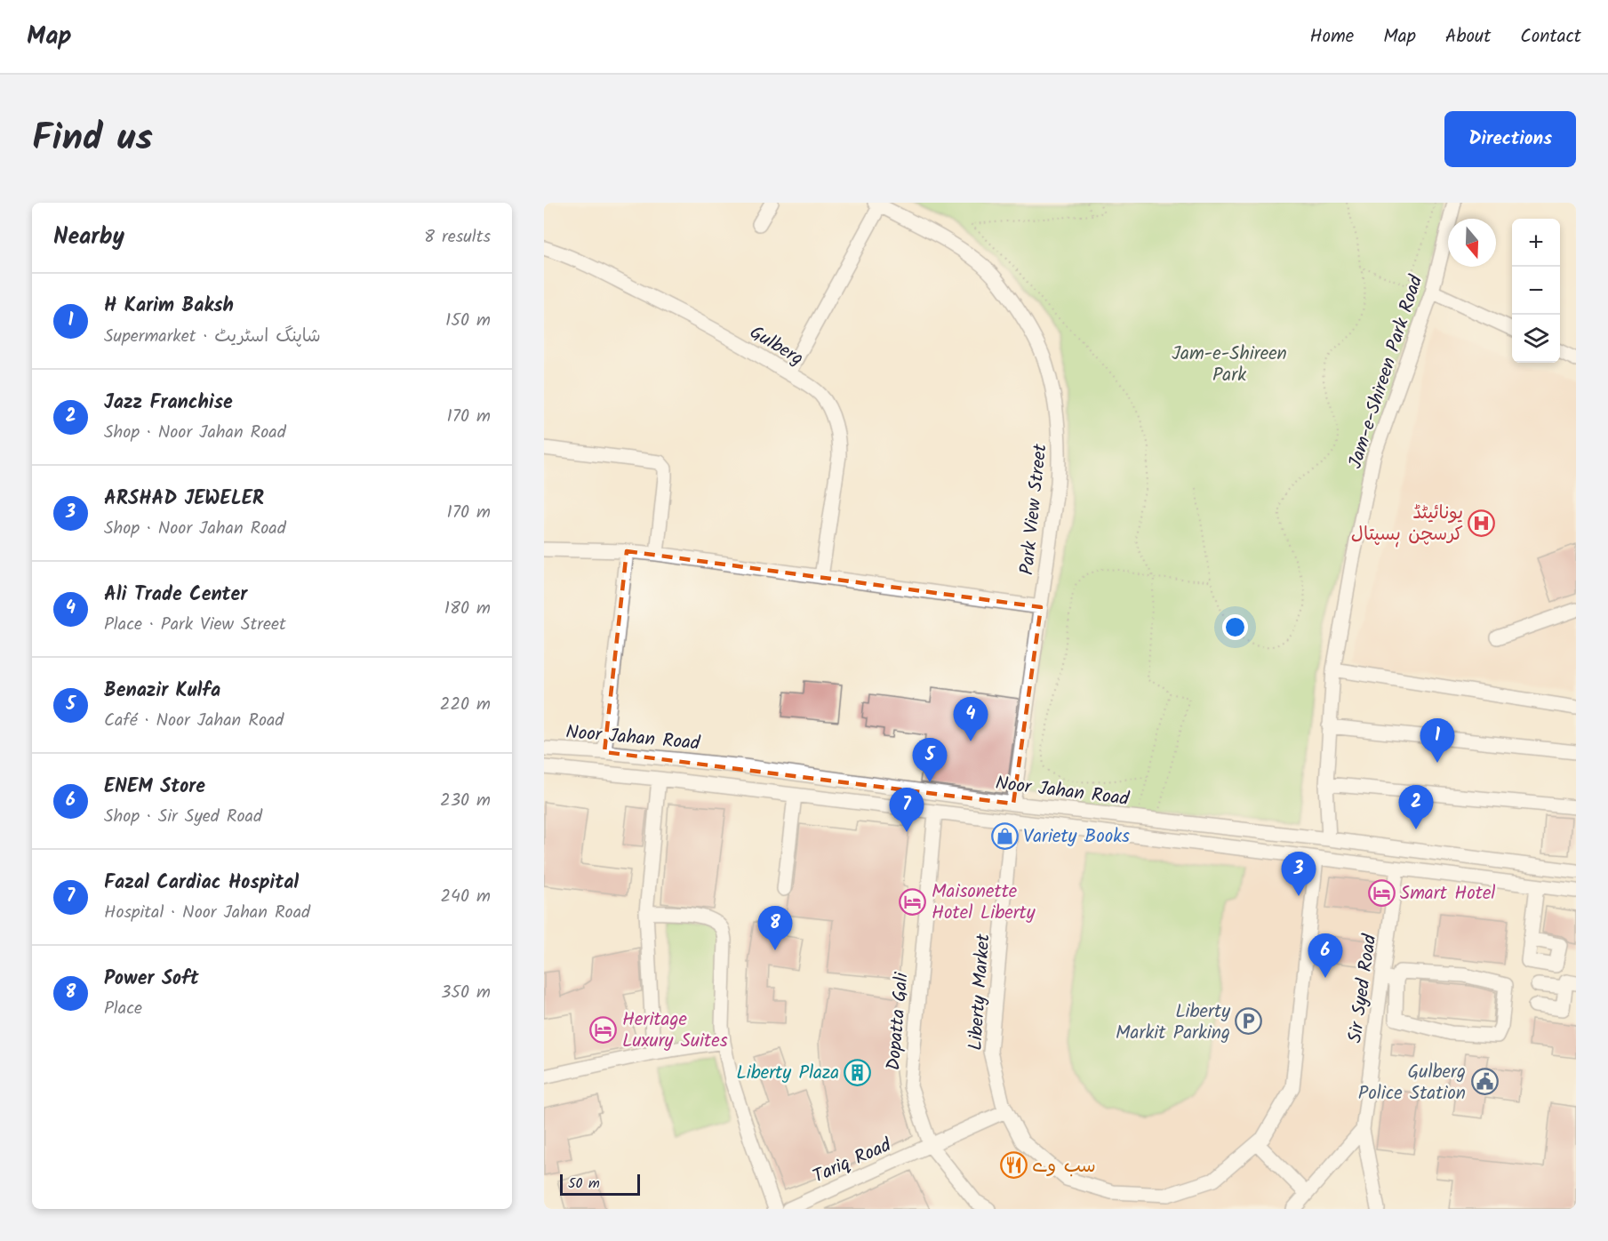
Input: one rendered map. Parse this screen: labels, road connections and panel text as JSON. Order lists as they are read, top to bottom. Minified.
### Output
{"streets":{"street":["Gulberg","Jam-e-Shireen Park Road","Park View Street","Noor Jahan Road","Sir Syed Road","Liberty Market","Dopatta Gali","Tariq Road"]},"crossings":[["Jam-e-Shireen Park Road","Noor Jahan Road"],["Park View Street","Noor Jahan Road"],["Noor Jahan Road","Sir Syed Road"],["Noor Jahan Road","Liberty Market"],["Noor Jahan Road","Dopatta Gali"],["Liberty Market","Tariq Road"],["Dopatta Gali","Tariq Road"]],"parks":["Jam-e-Shireen Park"],"places":{"hospital":["یونائیٹڈ کرسچن ہسپتال"],"shop":["Variety Books"],"hotel":["Smart Hotel","Maisonette Hotel Liberty","Heritage Luxury Suites"],"parking":["Liberty Markit Parking"],"building":["Liberty Plaza"],"public building":["Gulberg Police Station"],"restaurant":["سب وے"]},"scale_bar":"50 m","north":"bottom","page":{"header":"Map","nav":["Home","Map","About","Contact"],"title":"Find us","buttons":"Directions","heading":["Nearby","8 results"],"map_buttons":["+","−"],"list":[{"mark":"1","name":"H Karim Baksh","note":"Supermarket · شاپنگ اسٹریٹ","value":"150 m"},{"mark":"2","name":"Jazz Franchise","note":"Shop · Noor Jahan Road","value":"170 m"},{"mark":"3","name":"ARSHAD JEWELER","note":"Shop · Noor Jahan Road","value":"170 m"},{"mark":"4","name":"Ali Trade Center","note":"Place · Park View Street","value":"180 m"},{"mark":"5","name":"Benazir Kulfa","note":"Café · Noor Jahan Road","value":"220 m"},{"mark":"6","name":"ENEM Store","note":"Shop · Sir Syed Road","value":"230 m"},{"mark":"7","name":"Fazal Cardiac Hospital","note":"Hospital · Noor Jahan Road","value":"240 m"},{"mark":"8","name":"Power Soft","note":"Place","value":"350 m"}],"pins":["4","1","5","2","7","3","8","6"],"scale":"50 m"}}
